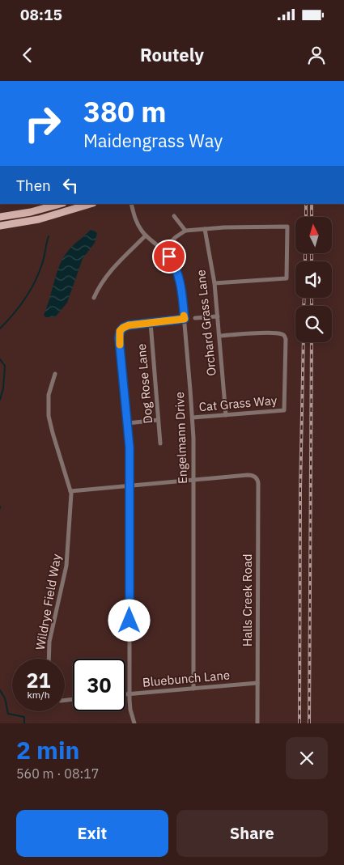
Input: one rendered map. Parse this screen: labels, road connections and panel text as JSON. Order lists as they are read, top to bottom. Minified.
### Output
{"streets":{"street":["Orchard Grass Lane","Dog Rose Lane","Cat Grass Way","Engelmann Drive","Halls Creek Road","Wildrye Field Way","Bluebunch Lane"]},"crossings":[["Orchard Grass Lane","Cat Grass Way"],["Cat Grass Way","Engelmann Drive"],["Engelmann Drive","Halls Creek Road"],["Engelmann Drive","Bluebunch Lane"],["Halls Creek Road","Bluebunch Lane"]],"north":"top","page":{"status":"08:15","header":"Routely","turn":["380 m","Maidengrass Way"],"then":"Then","speed":"21 km/h","limit":"30","heading":["2 min","560 m · 08:17"],"buttons":["Exit","Share"]}}
